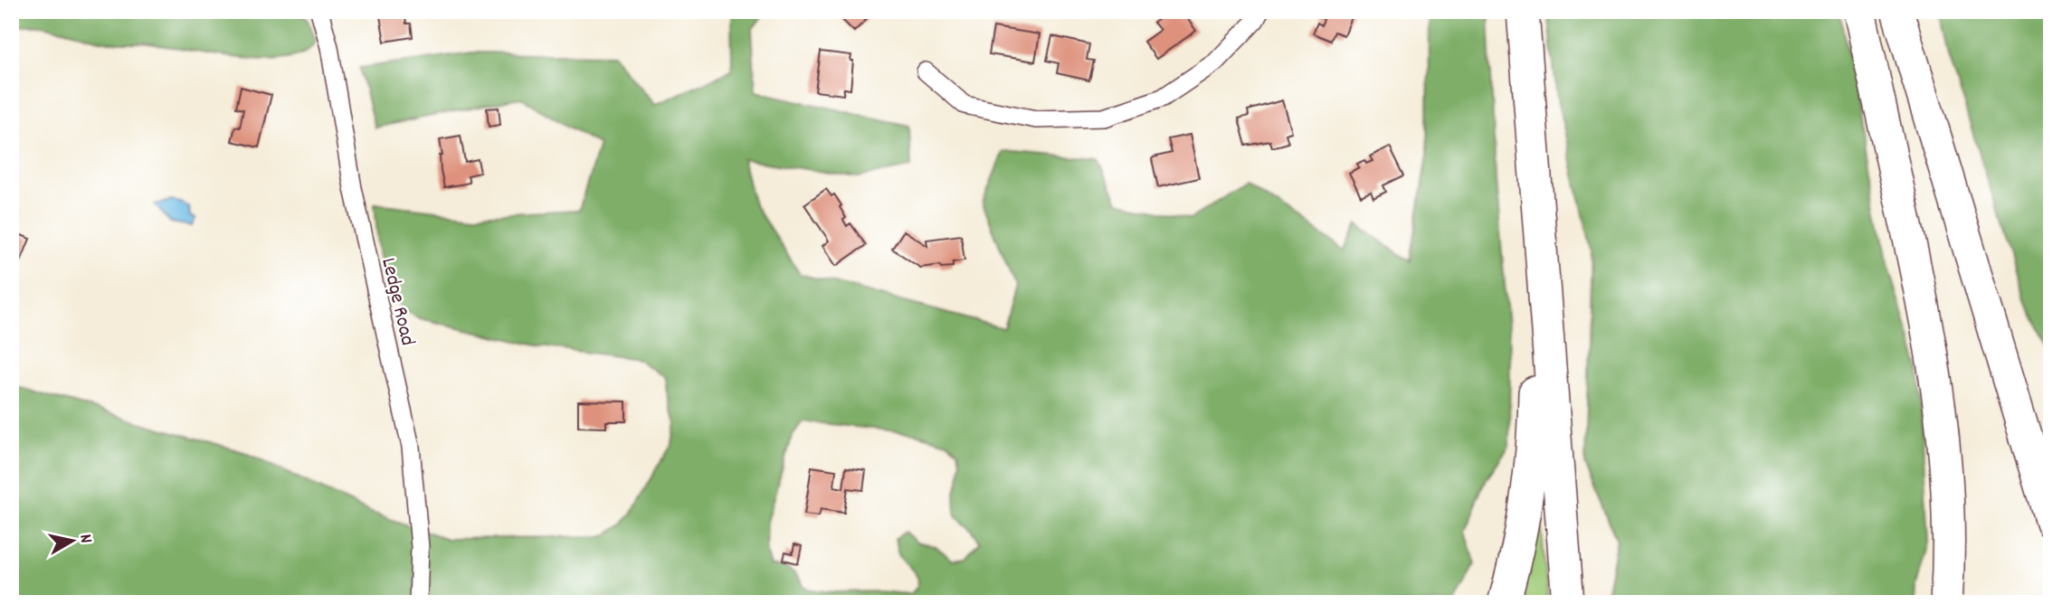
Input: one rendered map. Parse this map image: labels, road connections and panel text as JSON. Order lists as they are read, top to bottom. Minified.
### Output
{"streets":{"street":["Ledge Road"]},"north":"right"}
